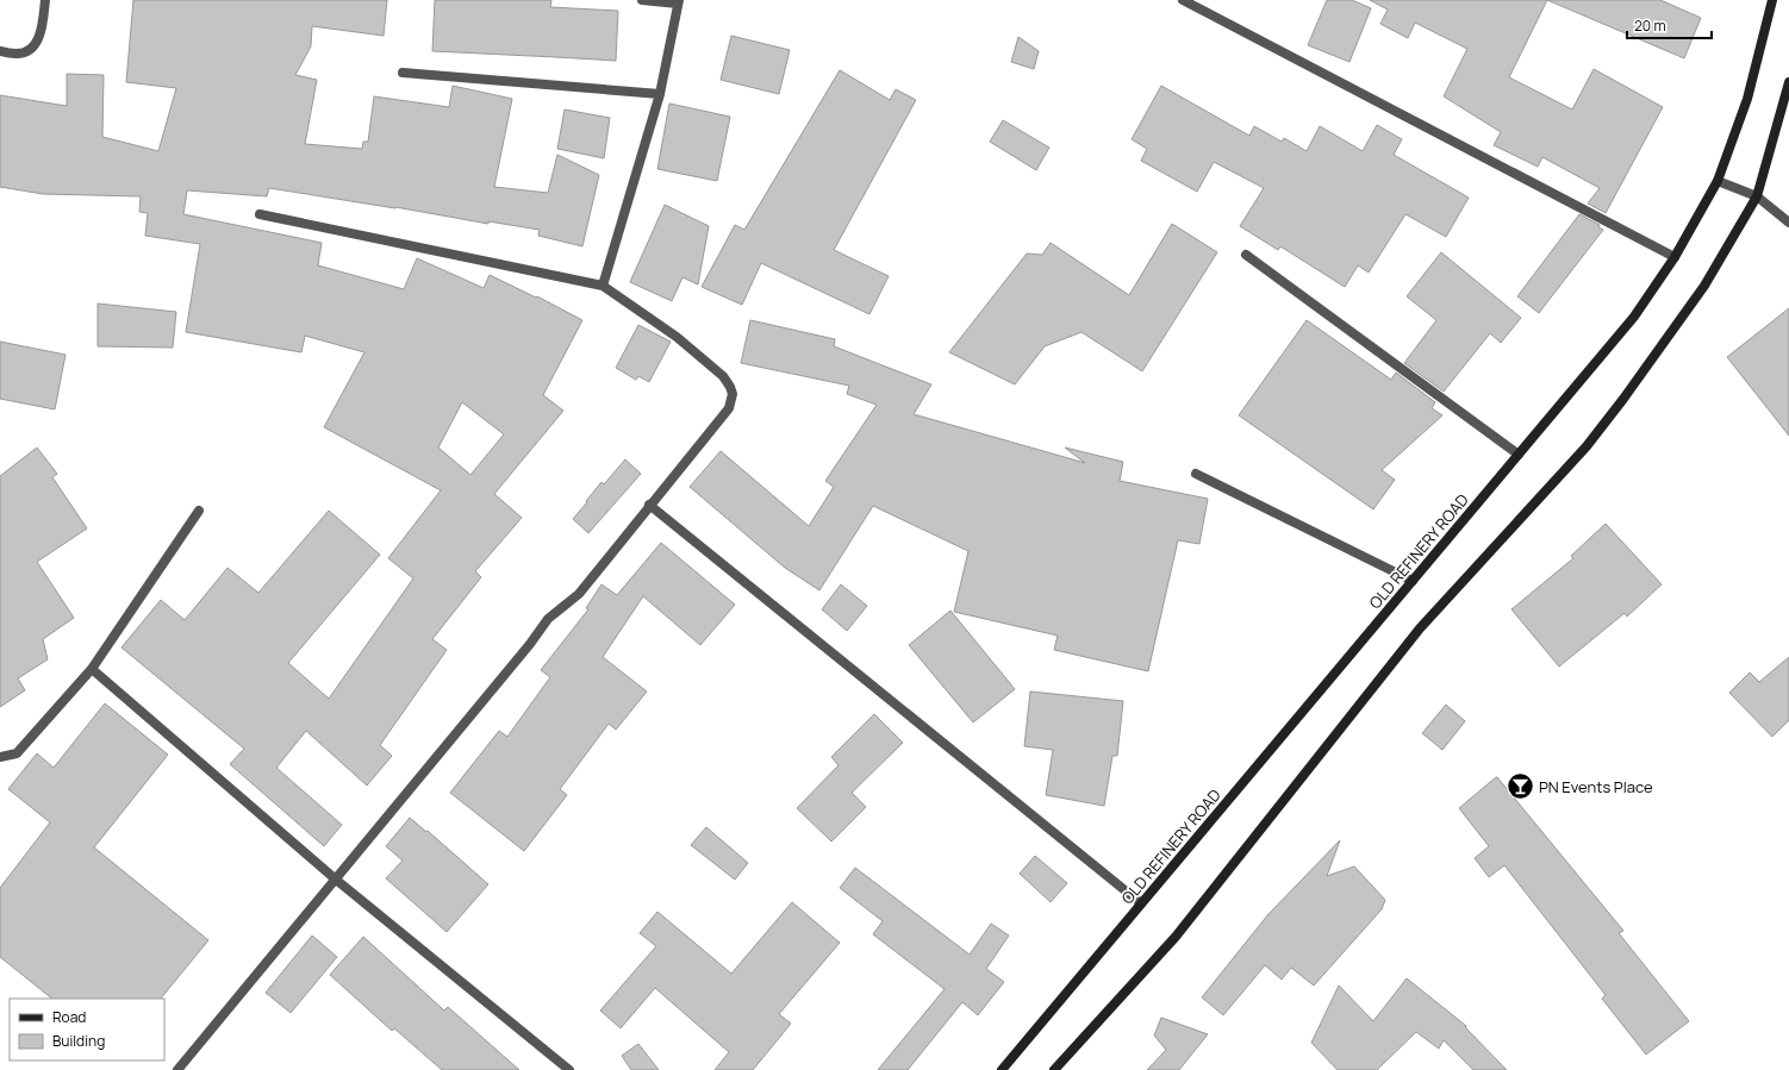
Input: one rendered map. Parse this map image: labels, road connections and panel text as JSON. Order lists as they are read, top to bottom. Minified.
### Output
{"streets":{"main road":["OLD REFINERY ROAD"]},"places":{"bar":["PN Events Place"]},"legend":["Road","Building"],"scale_bar":"20 m"}
